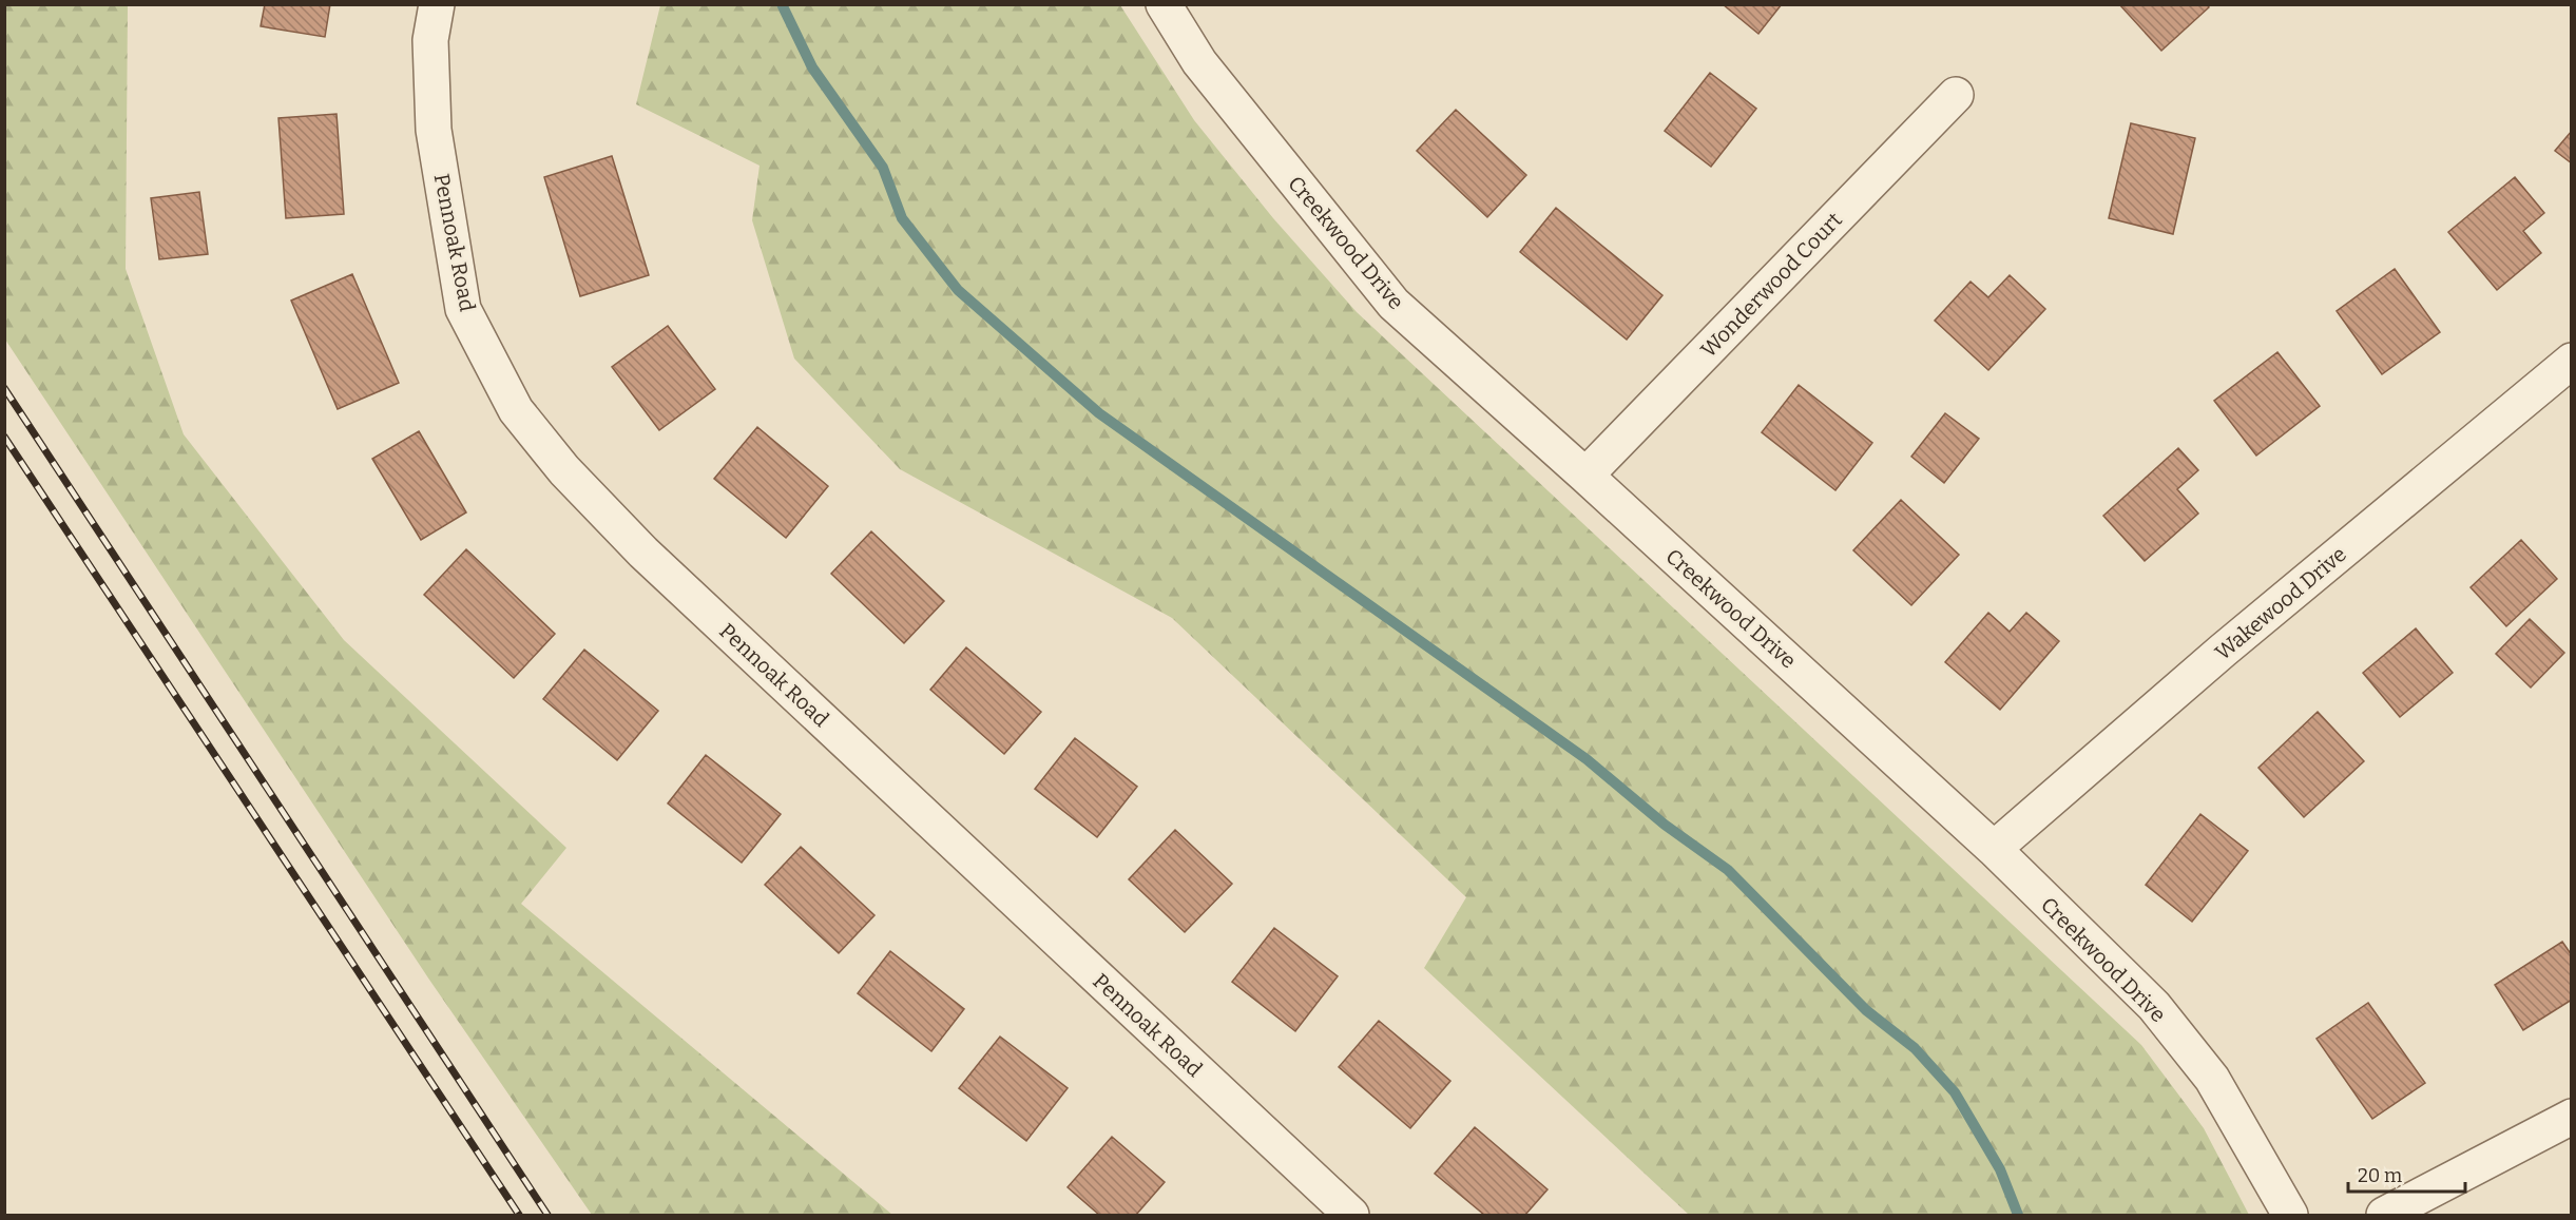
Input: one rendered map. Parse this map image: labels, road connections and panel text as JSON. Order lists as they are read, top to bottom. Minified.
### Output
{"streets":{"street":["Pennoak Road","Creekwood Drive","Wonderwood Court","Wakewood Drive"]},"crossings":[["Creekwood Drive","Wonderwood Court"],["Creekwood Drive","Wakewood Drive"]],"scale_bar":"20 m"}
